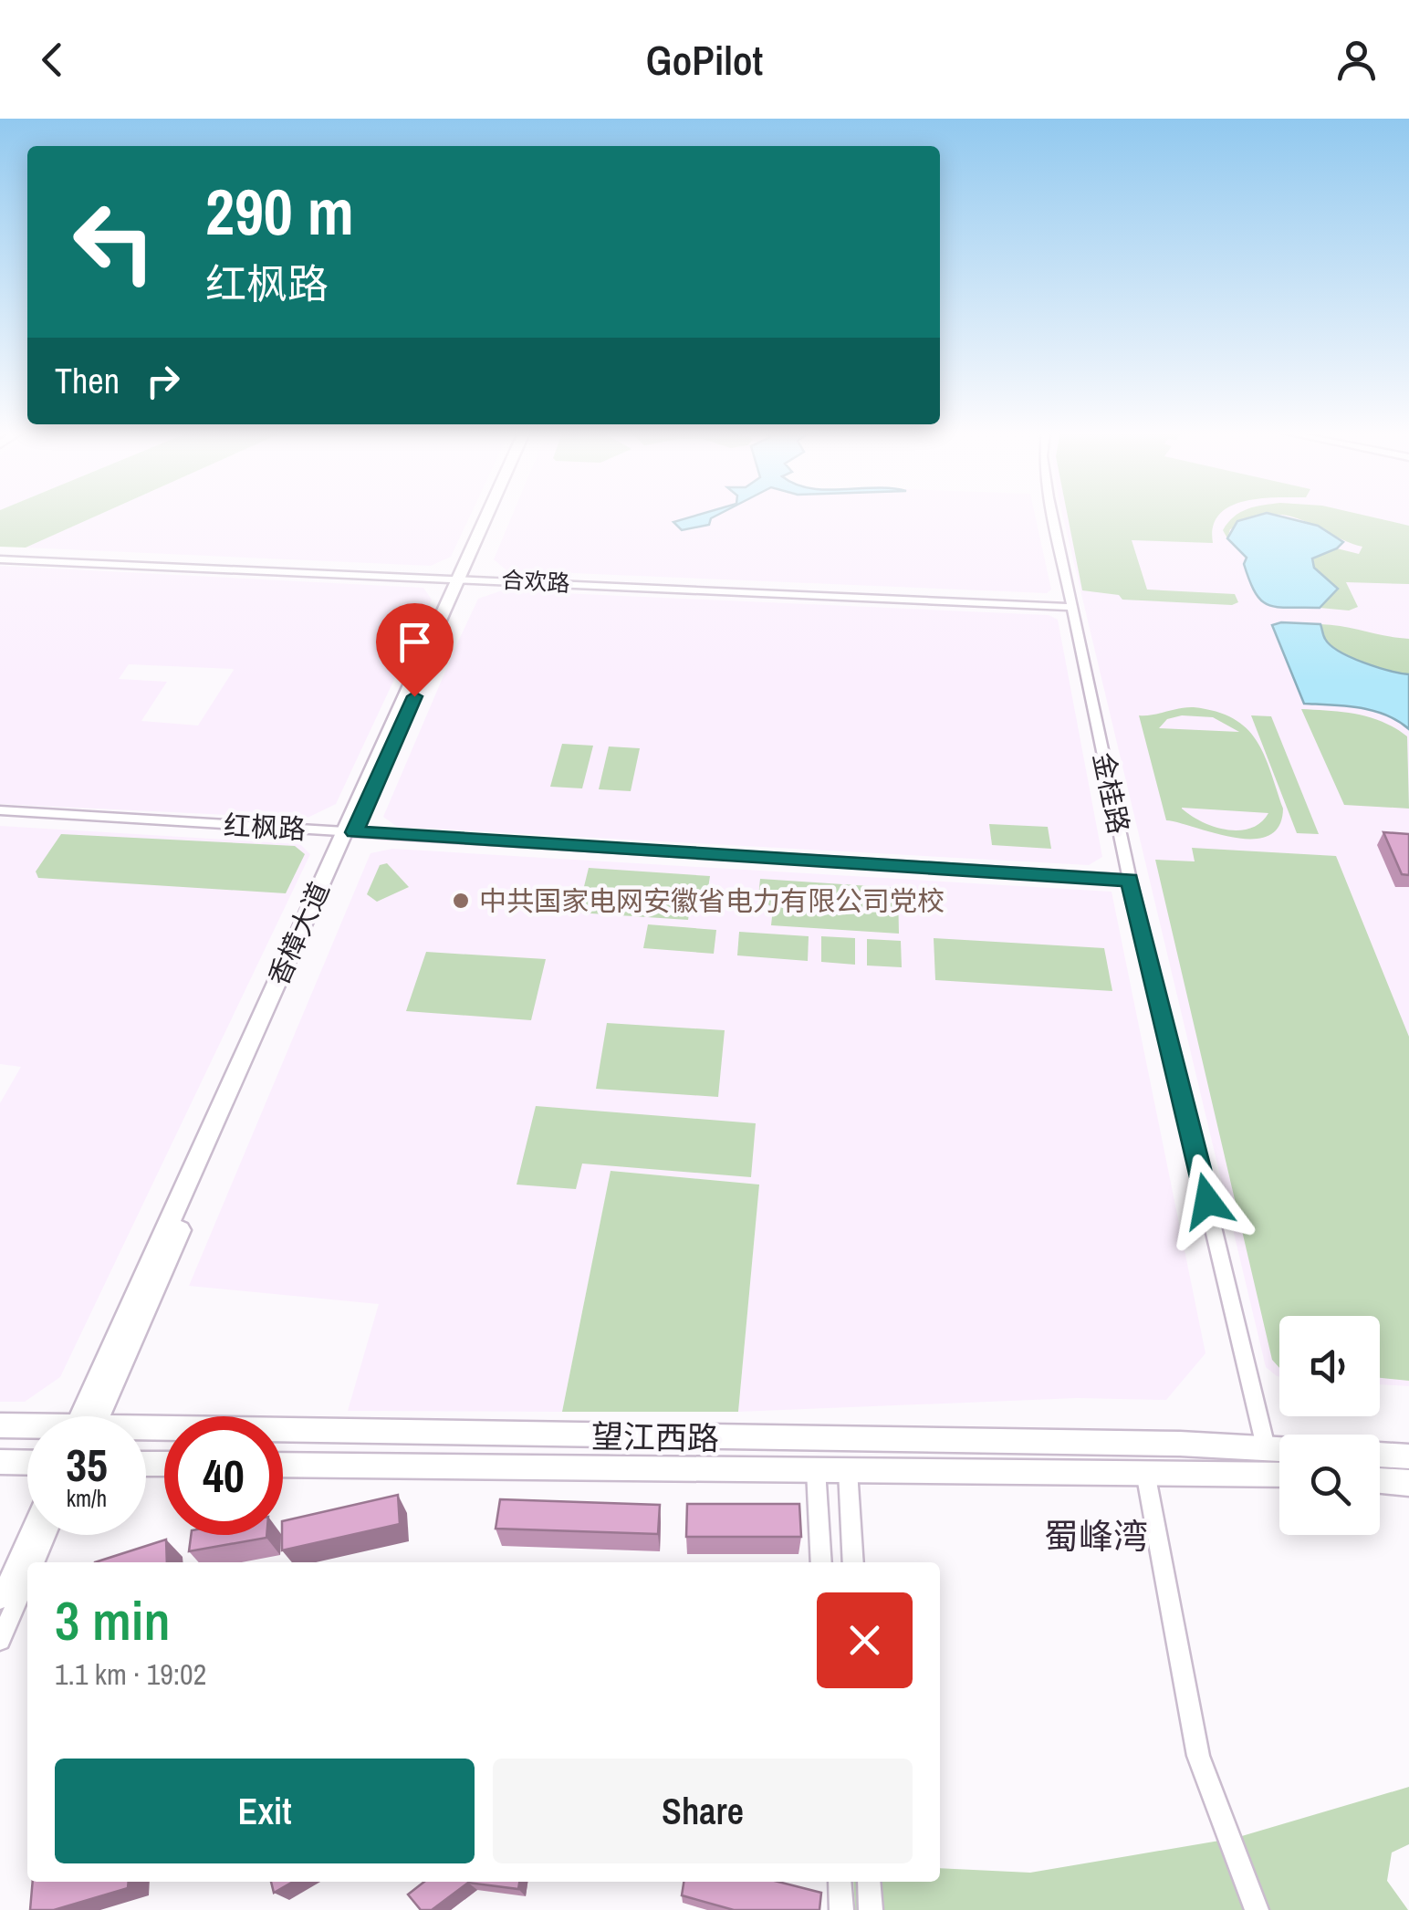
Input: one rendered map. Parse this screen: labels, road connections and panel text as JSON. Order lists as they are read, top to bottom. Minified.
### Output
{"streets":{"main road":["香樟大道","望江西路"],"street":["合欢路","金桂路","红枫路"]},"crossings":[["合欢路","金桂路"],["合欢路","香樟大道"],["金桂路","红枫路"],["金桂路","望江西路"],["红枫路","香樟大道"]],"districts":["蜀峰湾"],"places":["中共国家电网安徽省电力有限公司党校"],"page":{"header":"GoPilot","turn":["290 m","红枫路"],"then":"Then","speed":"35 km/h","limit":"40","heading":["3 min","1.1 km · 19:02"],"buttons":["Exit","Share"]}}
